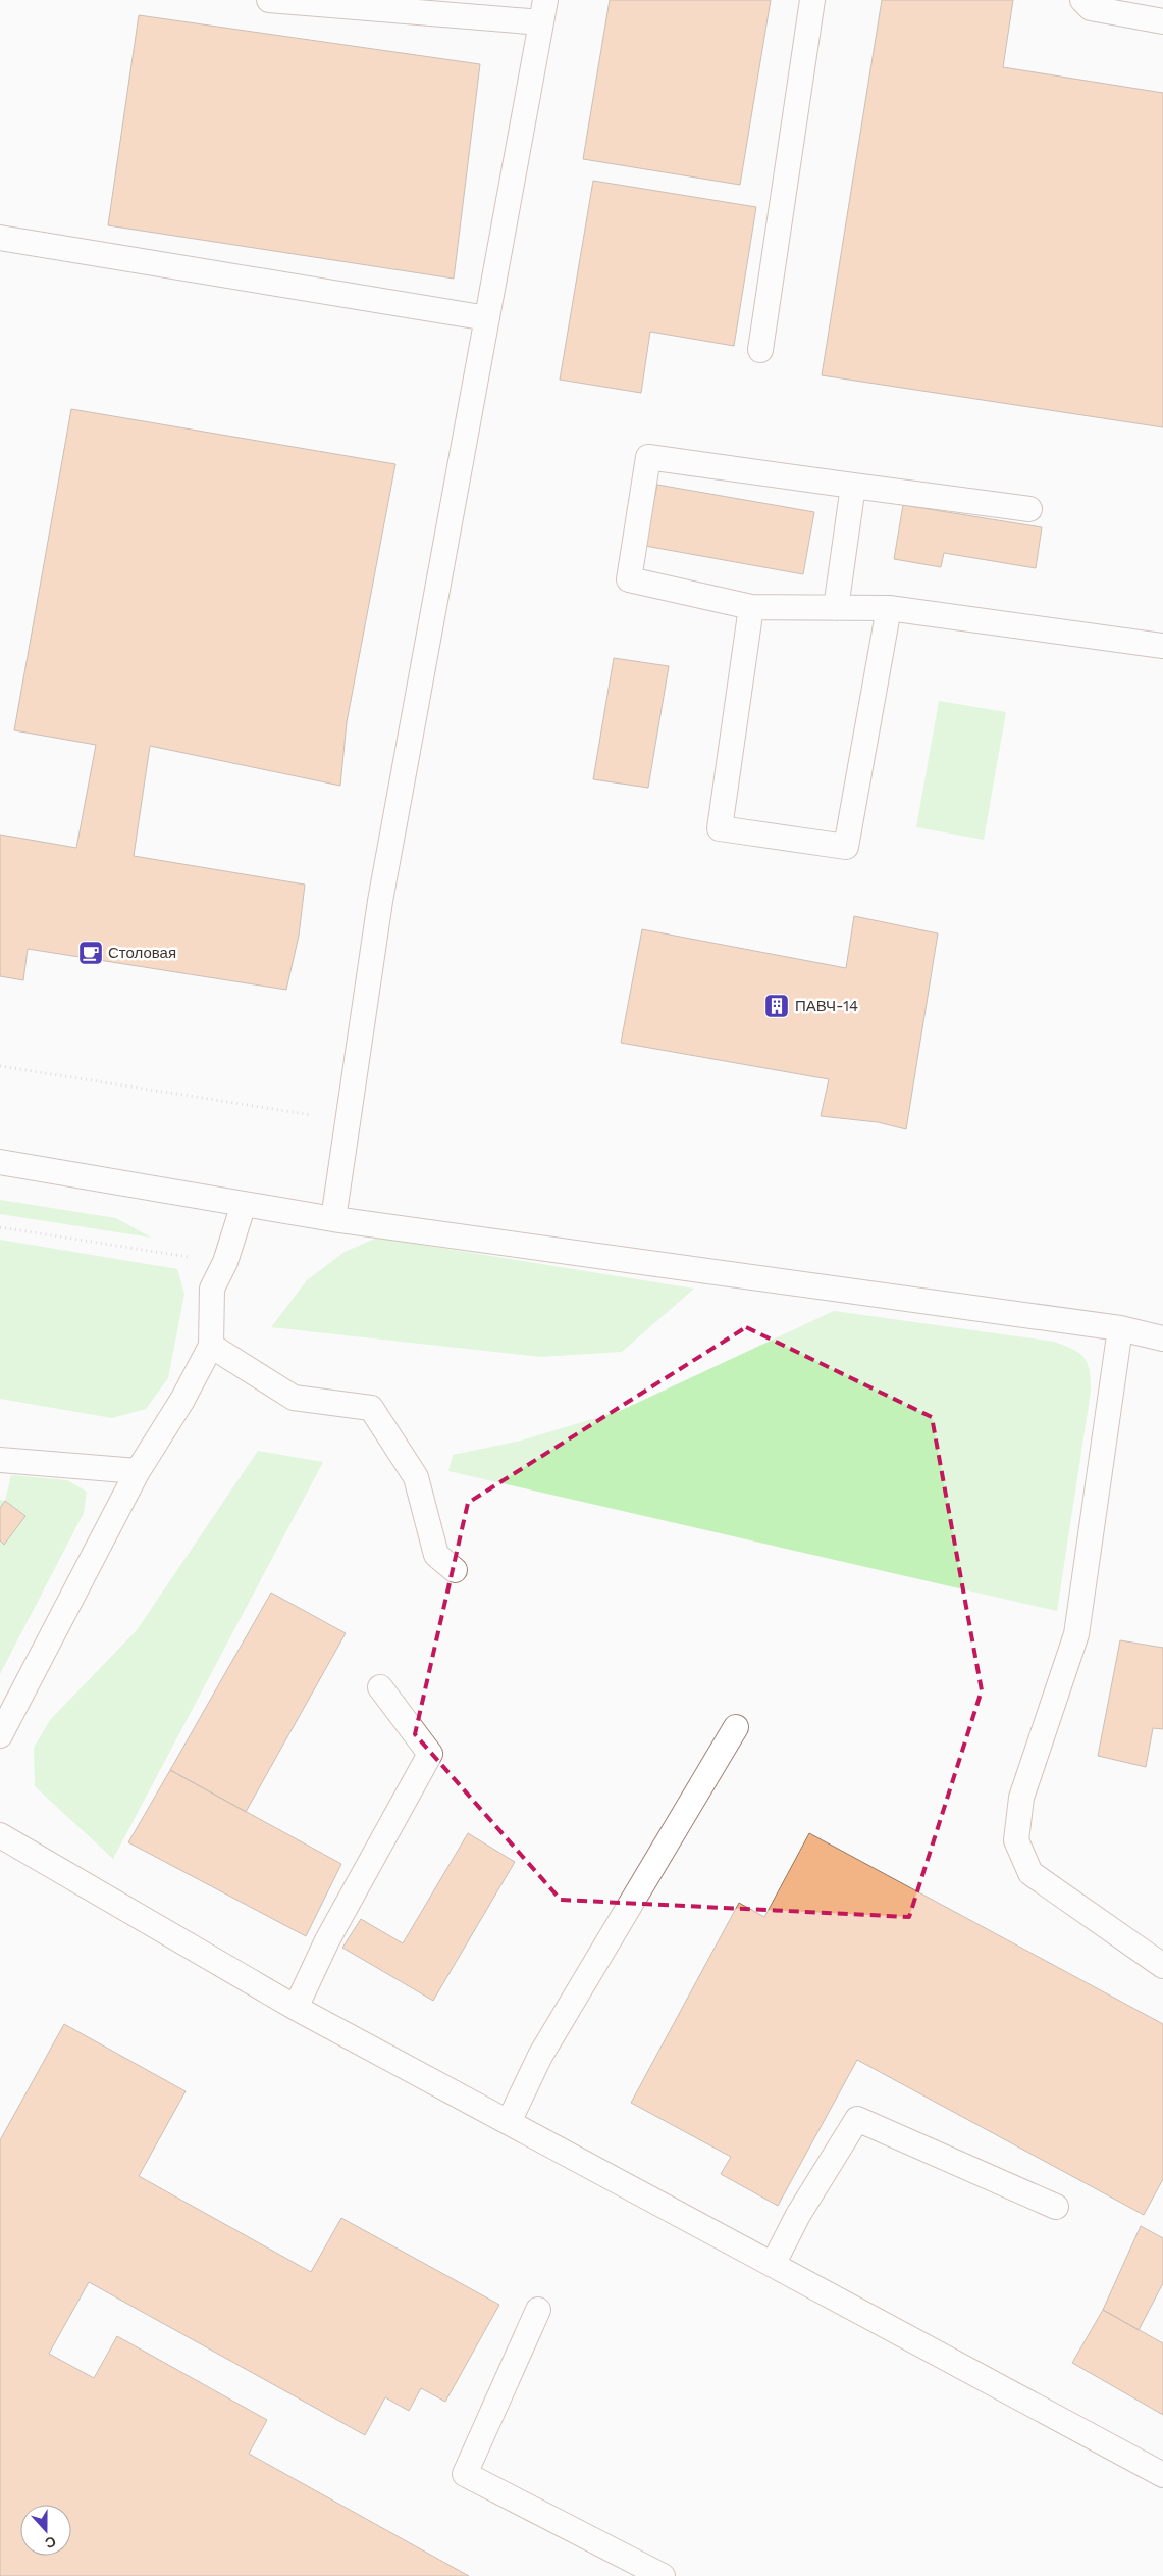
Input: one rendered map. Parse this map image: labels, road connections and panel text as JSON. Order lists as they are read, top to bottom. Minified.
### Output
{"places":{"cafe":["Столовая"],"building":["ПАВЧ-14"]},"north":"bottom"}
